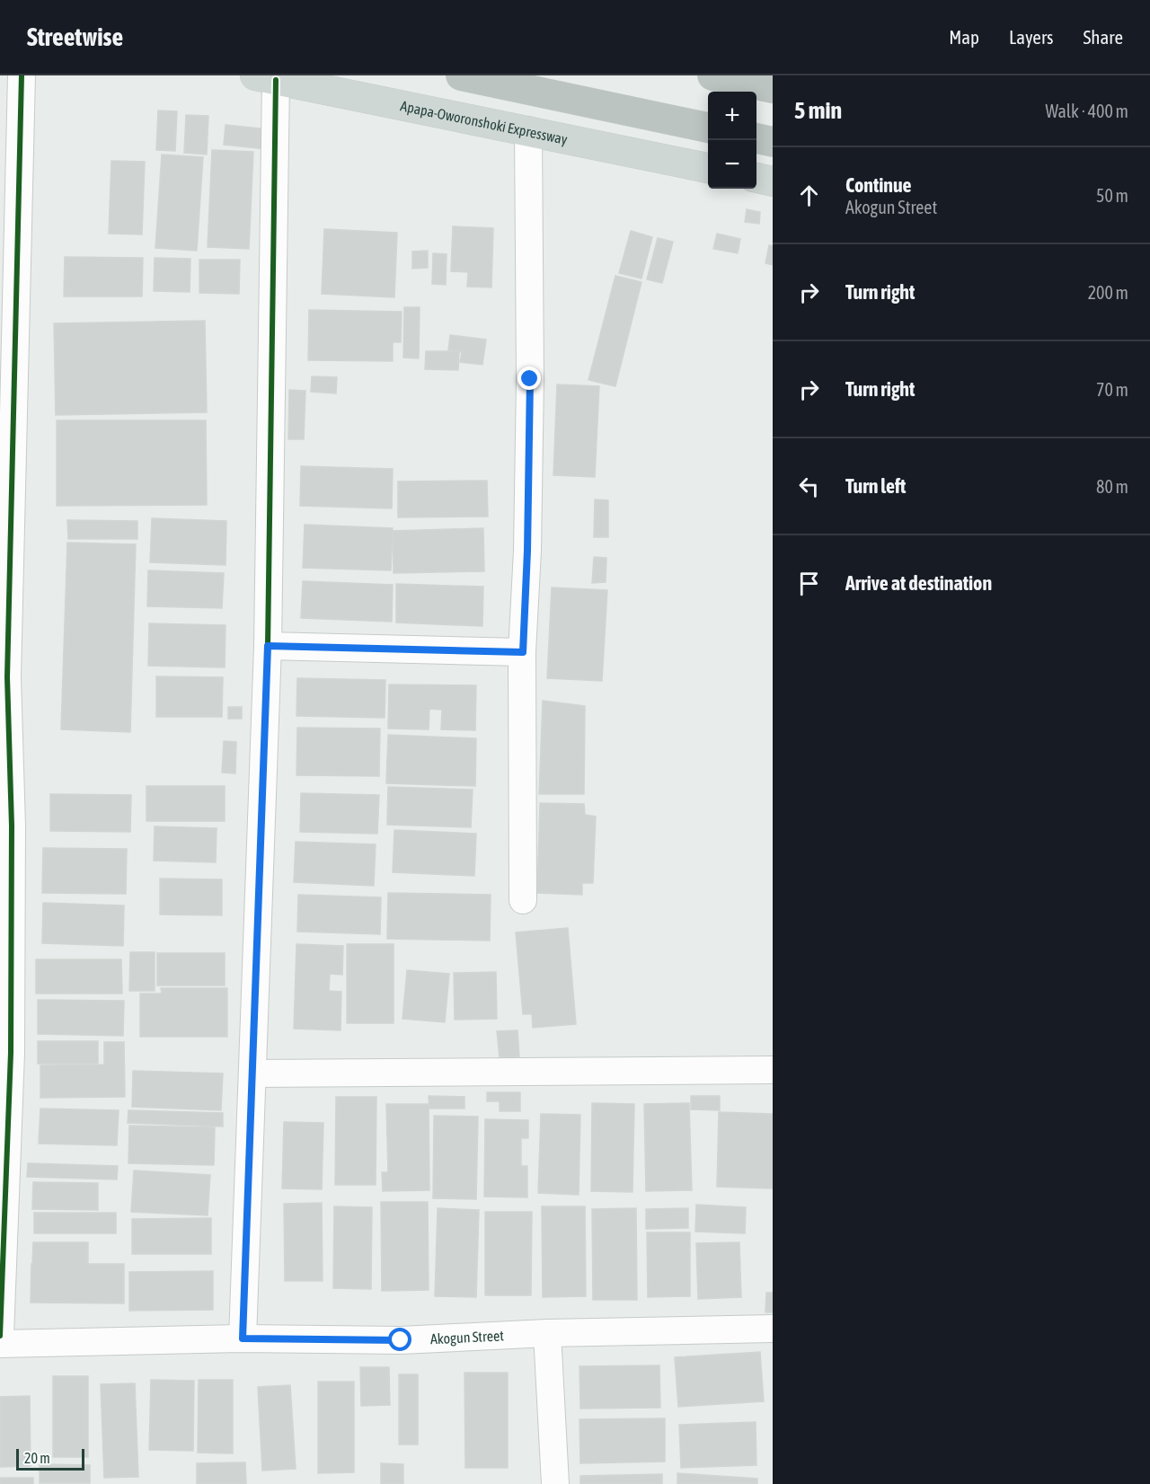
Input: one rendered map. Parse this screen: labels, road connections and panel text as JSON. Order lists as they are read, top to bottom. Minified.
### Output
{"streets":{"main road":["Apapa-Oworonshoki Expressway"],"street":["Akogun Street"]},"scale_bar":"20 m","page":{"header":"Streetwise","nav":["Map","Layers","Share"],"heading":["5 min","Walk · 400 m"],"map_buttons":["+","−"],"list":[["Continue","Akogun Street","50 m"],["Turn right","200 m"],["Turn right","70 m"],["Turn left","80 m"],"Arrive at destination"],"scale":"20 m"}}
